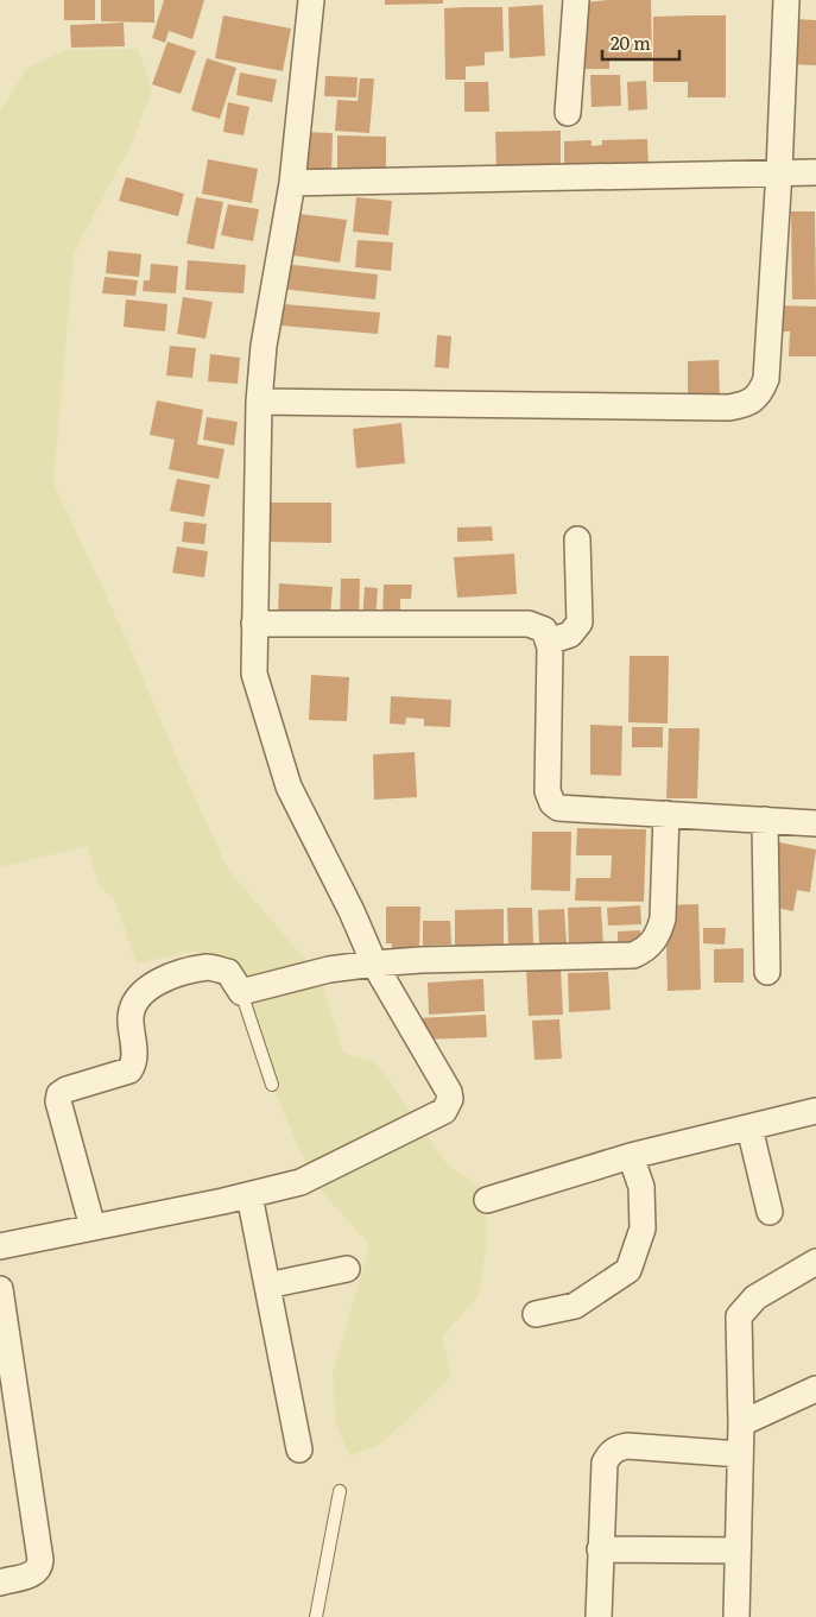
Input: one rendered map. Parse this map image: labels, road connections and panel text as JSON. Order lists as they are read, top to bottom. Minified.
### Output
{"scale_bar":"20 m"}
